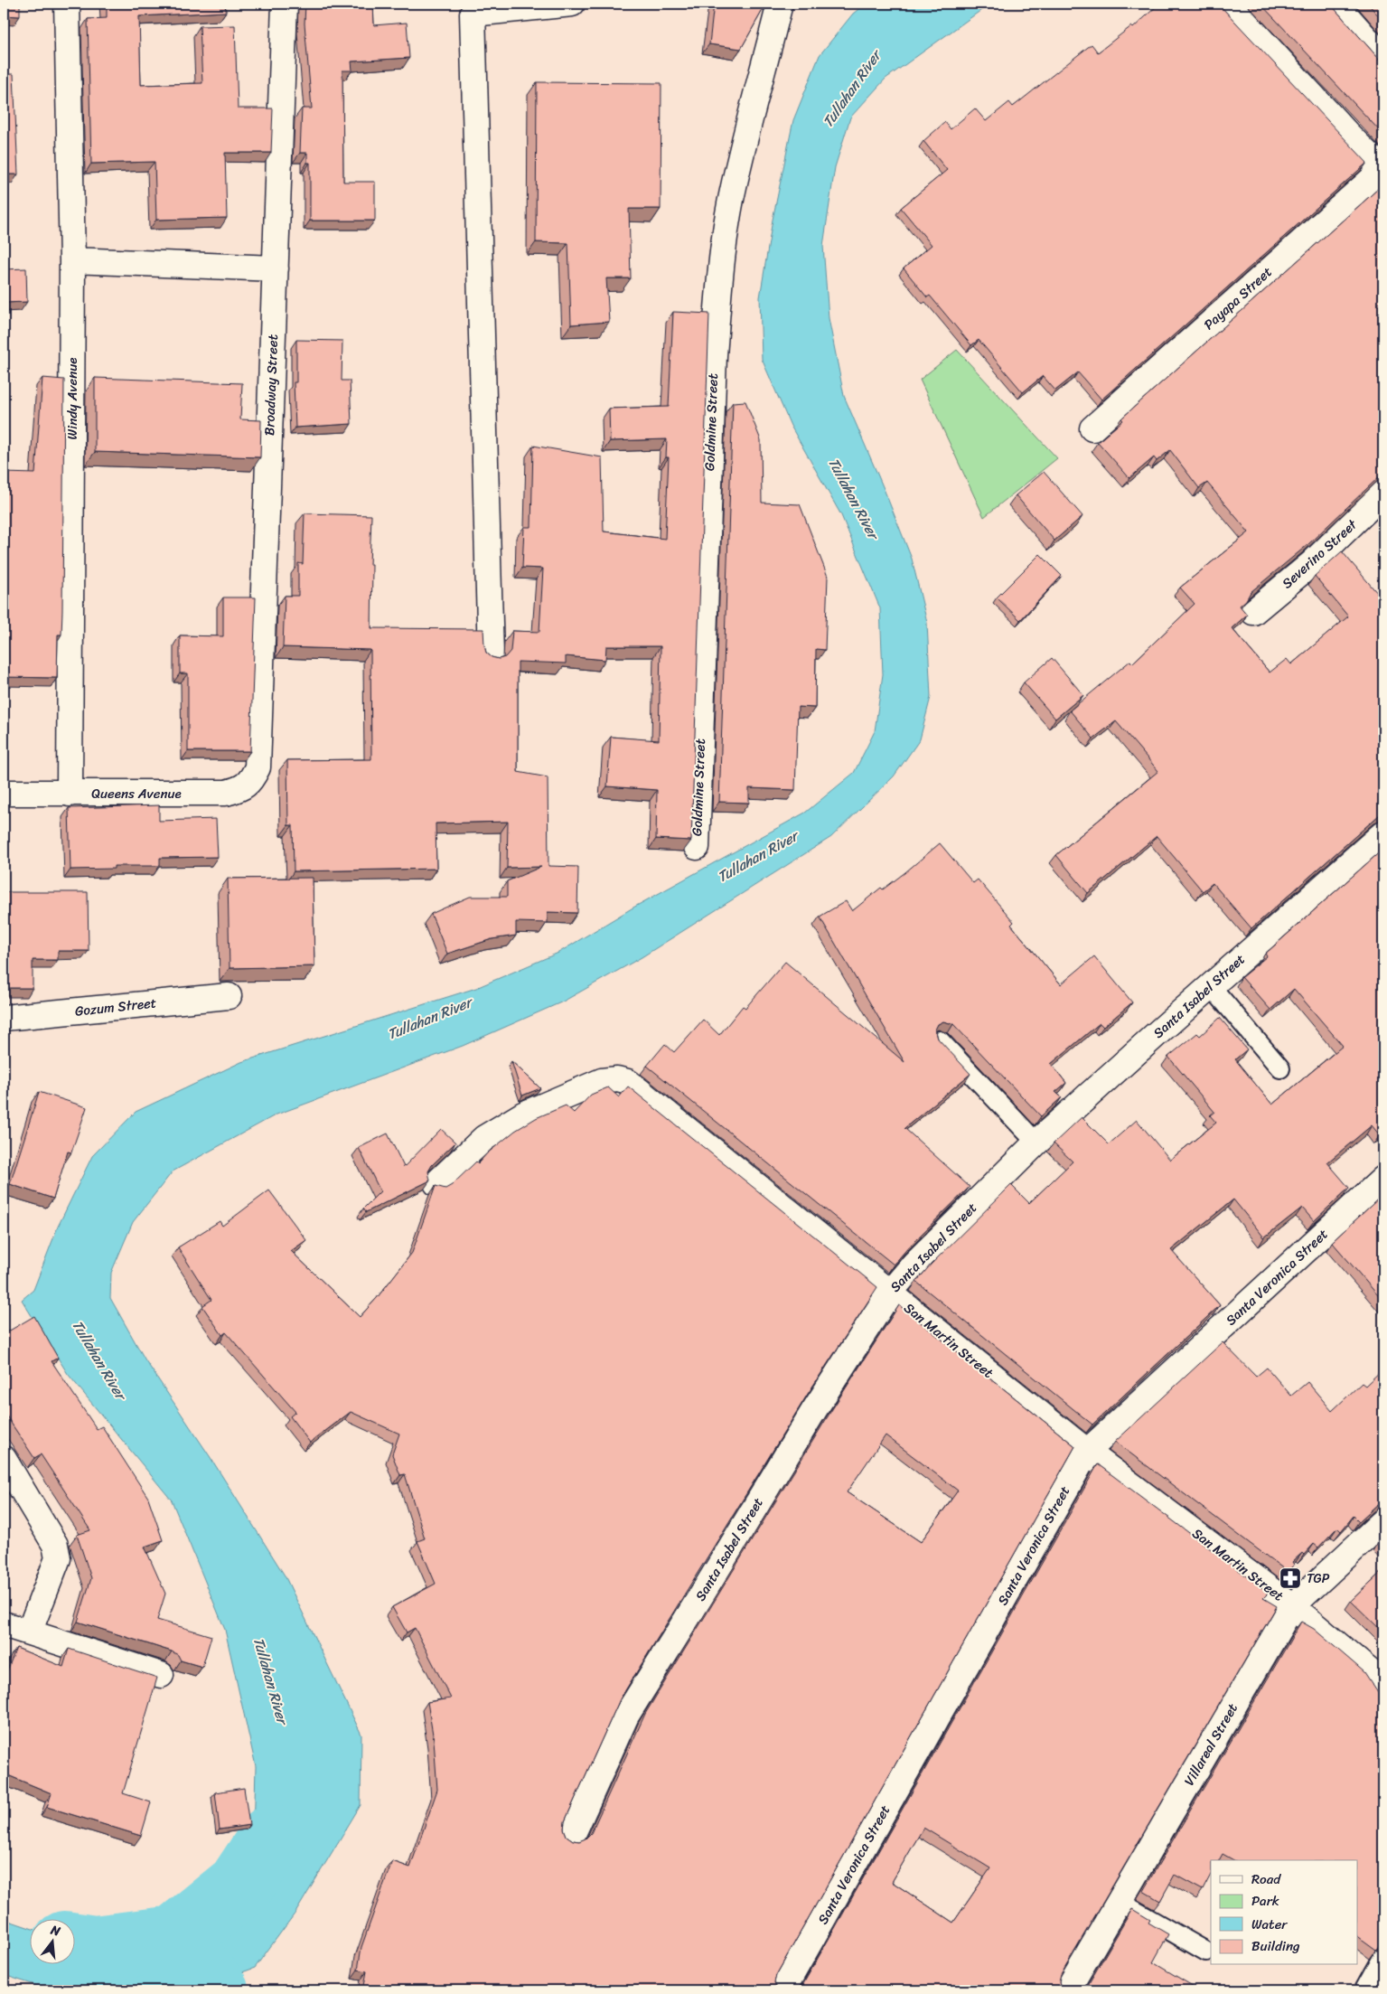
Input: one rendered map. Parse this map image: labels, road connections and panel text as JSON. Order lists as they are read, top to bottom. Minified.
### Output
{"streets":{"street":["Payapa Street","Broadway Street","Windy Avenue","Goldmine Street","Severino Street","Queens Avenue","Santa Isabel Street","Gozum Street","Santa Veronica Street","San Martin Street","Villareal Street"]},"crossings":[["Broadway Street","Queens Avenue"],["Windy Avenue","Queens Avenue"],["Santa Isabel Street","San Martin Street"],["Santa Veronica Street","San Martin Street"],["San Martin Street","Villareal Street"]],"water":["Tullahan River"],"places":{"pharmacy":["TGP"]},"legend":["Road","Park","Water","Building"],"north":"top"}
